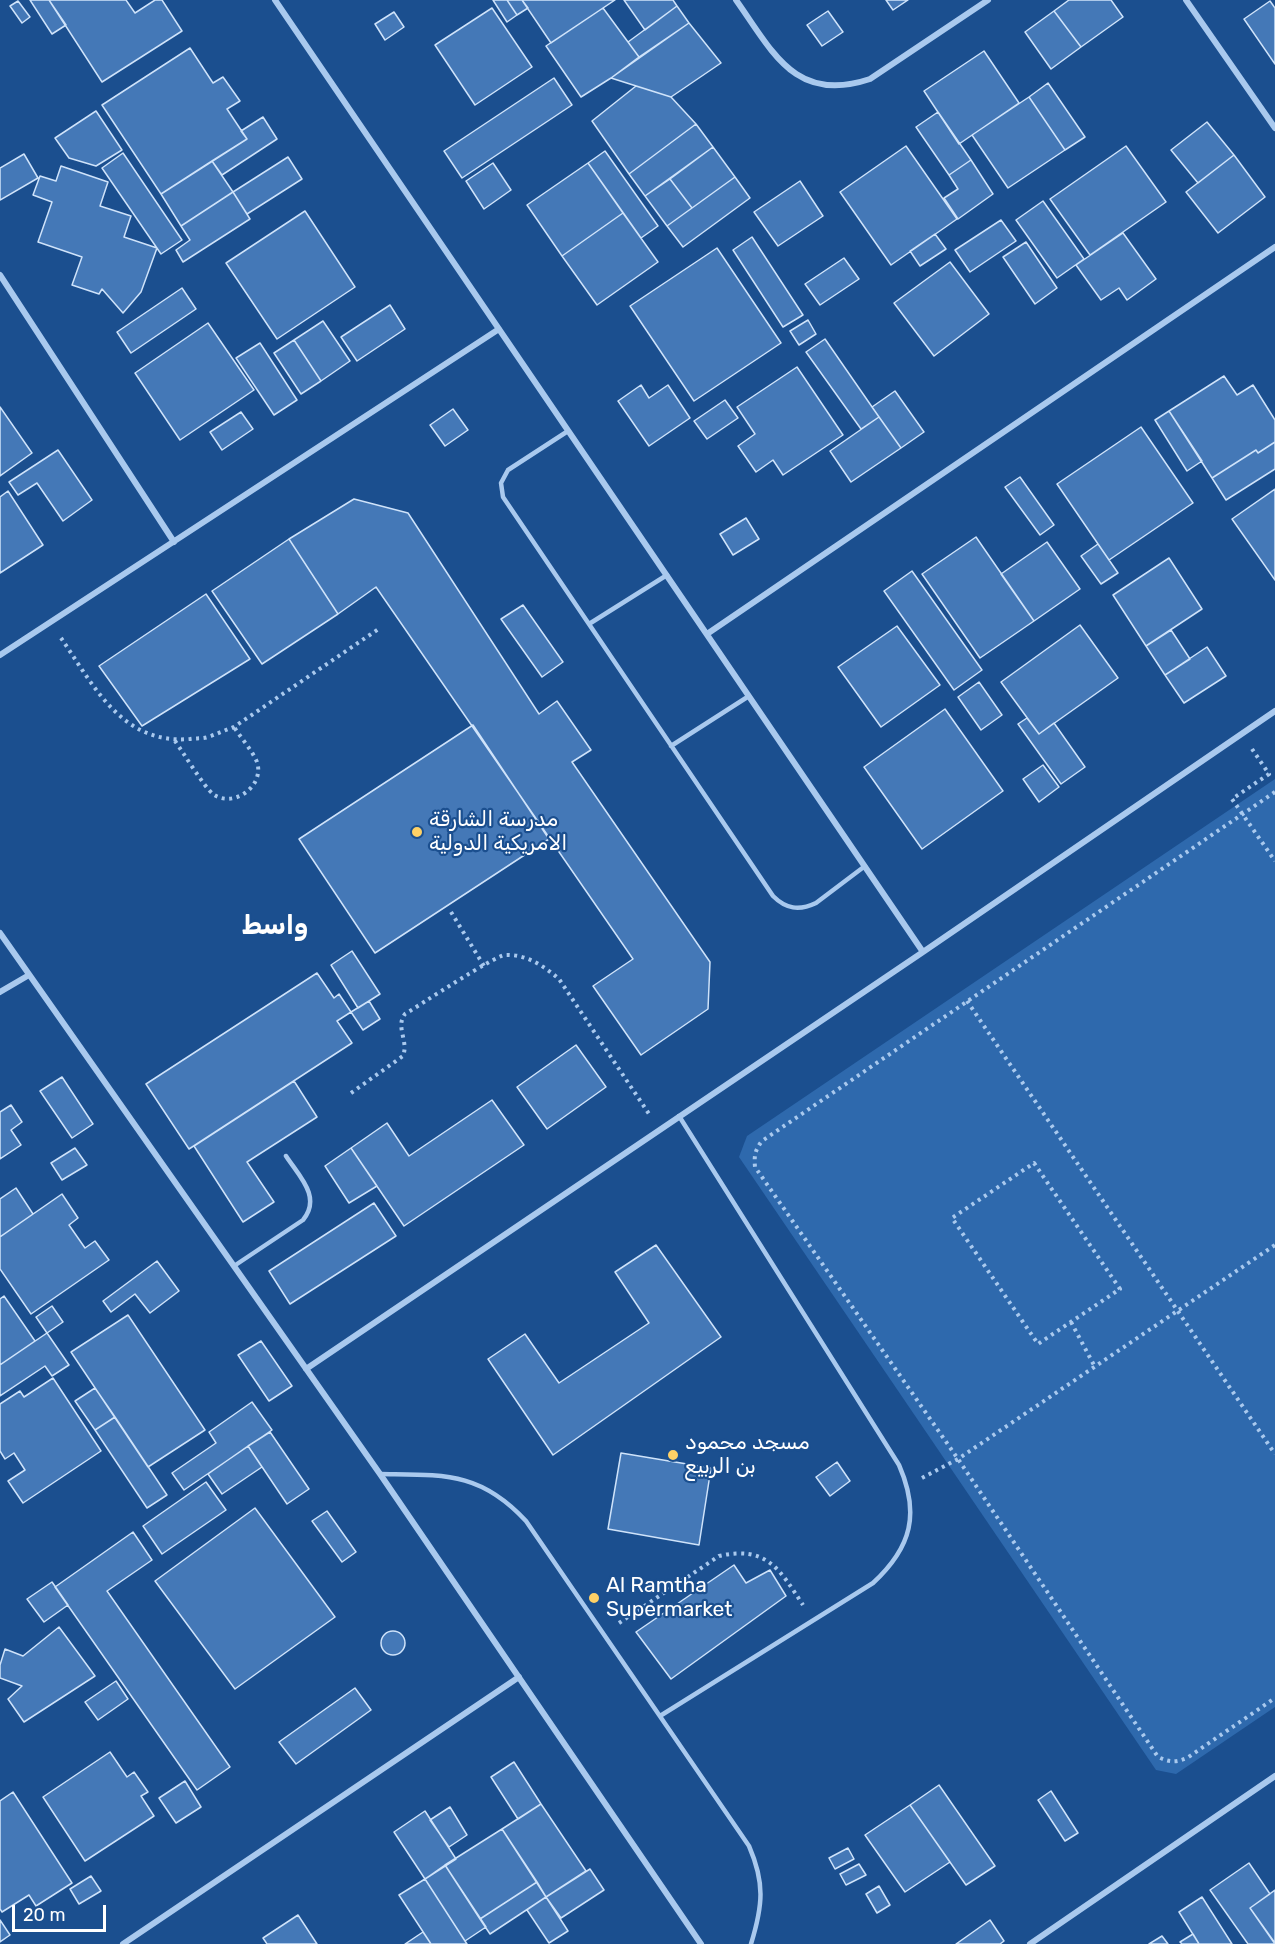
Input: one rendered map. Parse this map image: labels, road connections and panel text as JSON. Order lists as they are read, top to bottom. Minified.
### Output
{"districts":["واسط"],"places":["مدرسة الشارقة الامريكية الدولية","مسجد محمود بن الربيع","Al Ramtha Supermarket"],"scale_bar":"20 m"}
